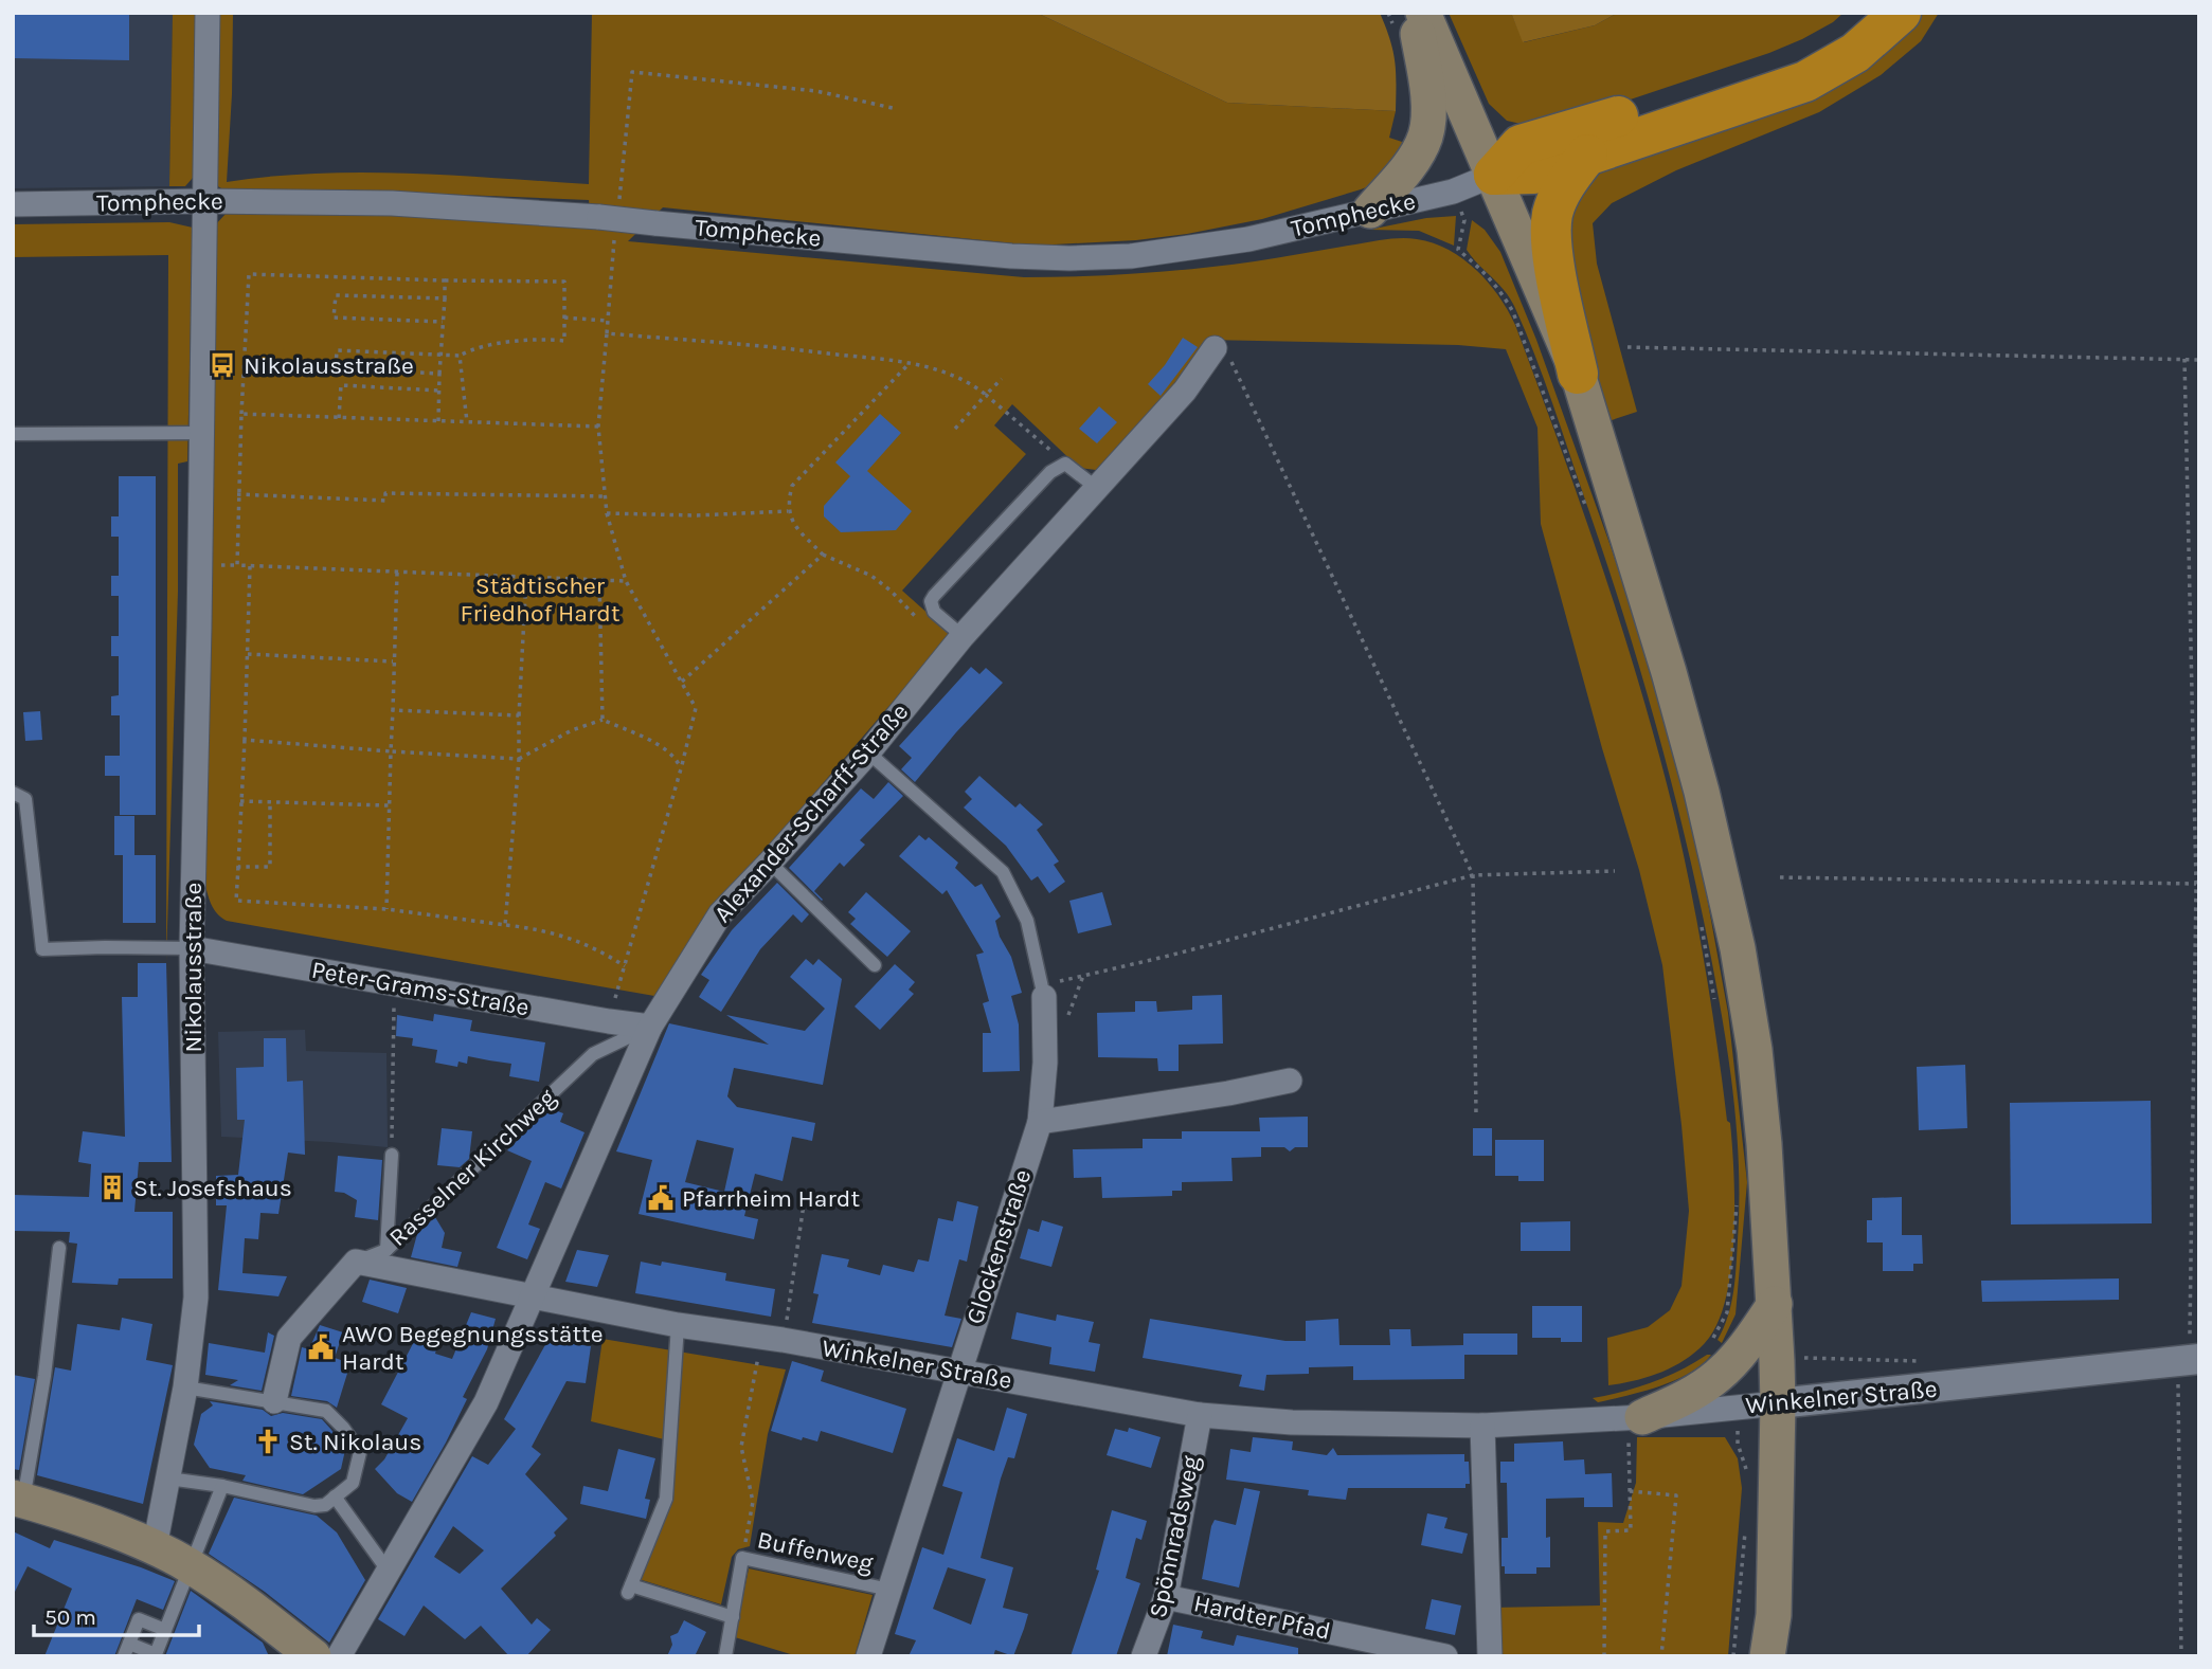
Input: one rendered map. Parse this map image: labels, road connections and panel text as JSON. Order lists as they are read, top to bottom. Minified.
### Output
{"streets":{"street":["Tomphecke","Alexander-Scharff-Straße","Nikolausstraße","Peter-Grams-Straße","Rasselner Kirchweg","Glockenstraße","Winkelner Straße","Spönnradsweg","Hardter Pfad"],"lane":["Buffenweg"]},"crossings":[["Tomphecke","Nikolausstraße"],["Alexander-Scharff-Straße","Peter-Grams-Straße"],["Alexander-Scharff-Straße","Rasselner Kirchweg"],["Alexander-Scharff-Straße","Winkelner Straße"],["Nikolausstraße","Peter-Grams-Straße"],["Peter-Grams-Straße","Rasselner Kirchweg"],["Rasselner Kirchweg","Winkelner Straße"],["Glockenstraße","Winkelner Straße"],["Glockenstraße","Buffenweg"],["Winkelner Straße","Spönnradsweg"],["Spönnradsweg","Hardter Pfad"]],"parks":["Städtischer Friedhof Hardt"],"places":{"bus stop":["Nikolausstraße"],"building":["St. Josefshaus"],"public building":["Pfarrheim Hardt","AWO Begegnungsstätte Hardt"],"church":["St. Nikolaus"]},"scale_bar":"50 m"}
